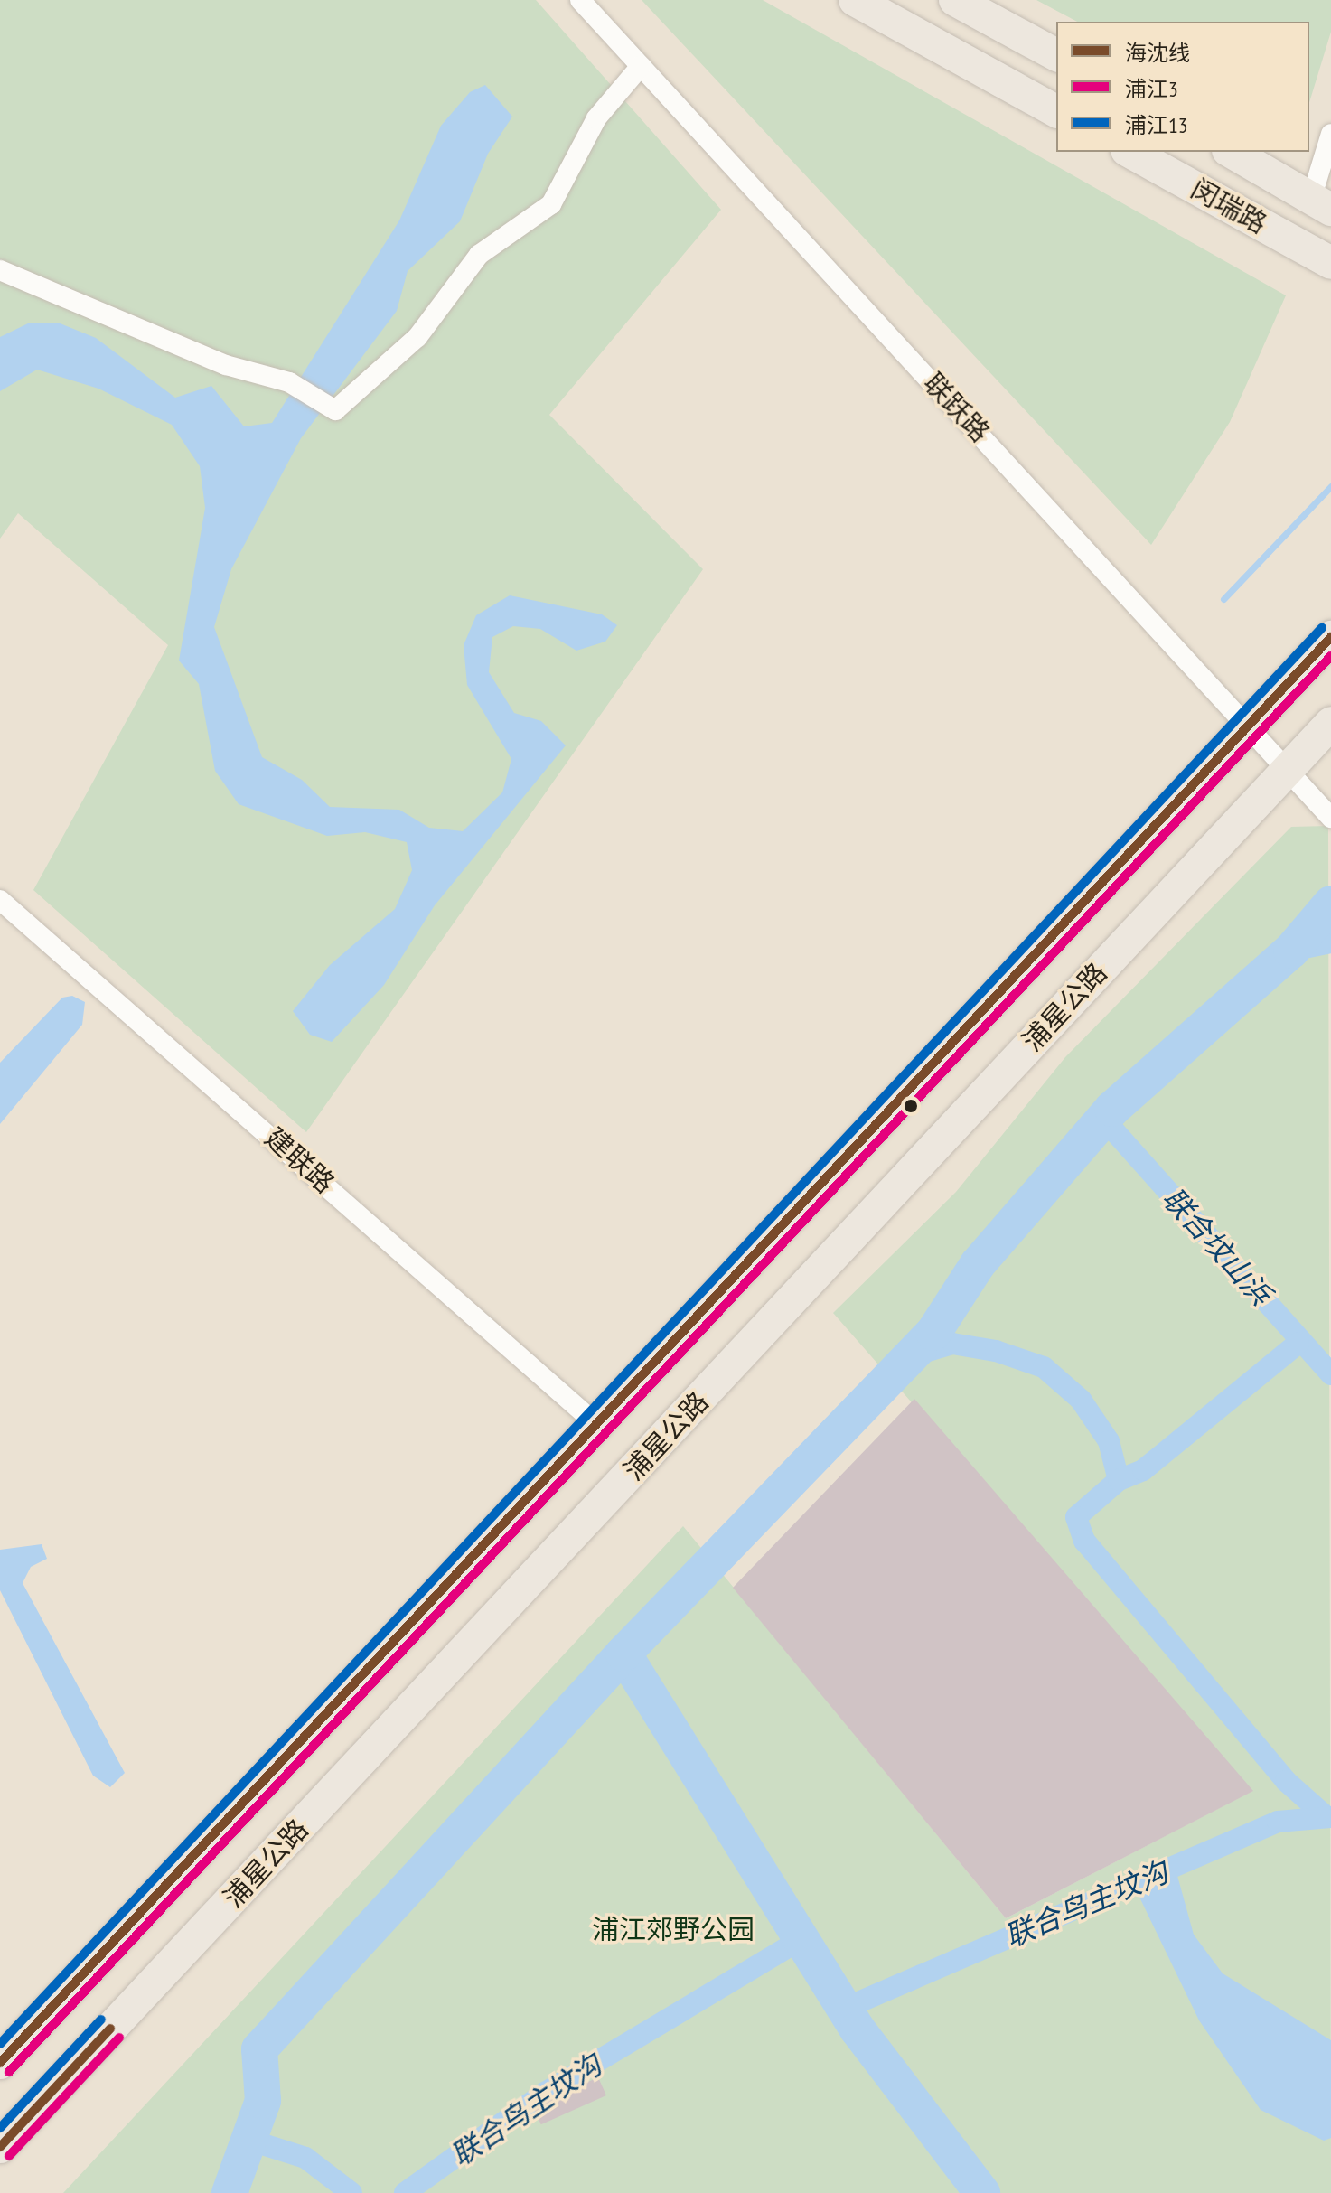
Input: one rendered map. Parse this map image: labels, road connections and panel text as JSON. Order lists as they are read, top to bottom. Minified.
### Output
{"streets":{"main road":["闵瑞路","浦星公路"],"street":["联跃路","建联路"]},"crossings":[["联跃路","浦星公路"],["浦星公路","建联路"]],"water":["联合坟山浜","联合鸟主坟沟"],"parks":["浦江郊野公园"],"lines":["transit line 浦江13","transit line 海沈线","transit line 浦江3"],"legend":["海沈线","浦江3","浦江13"]}
